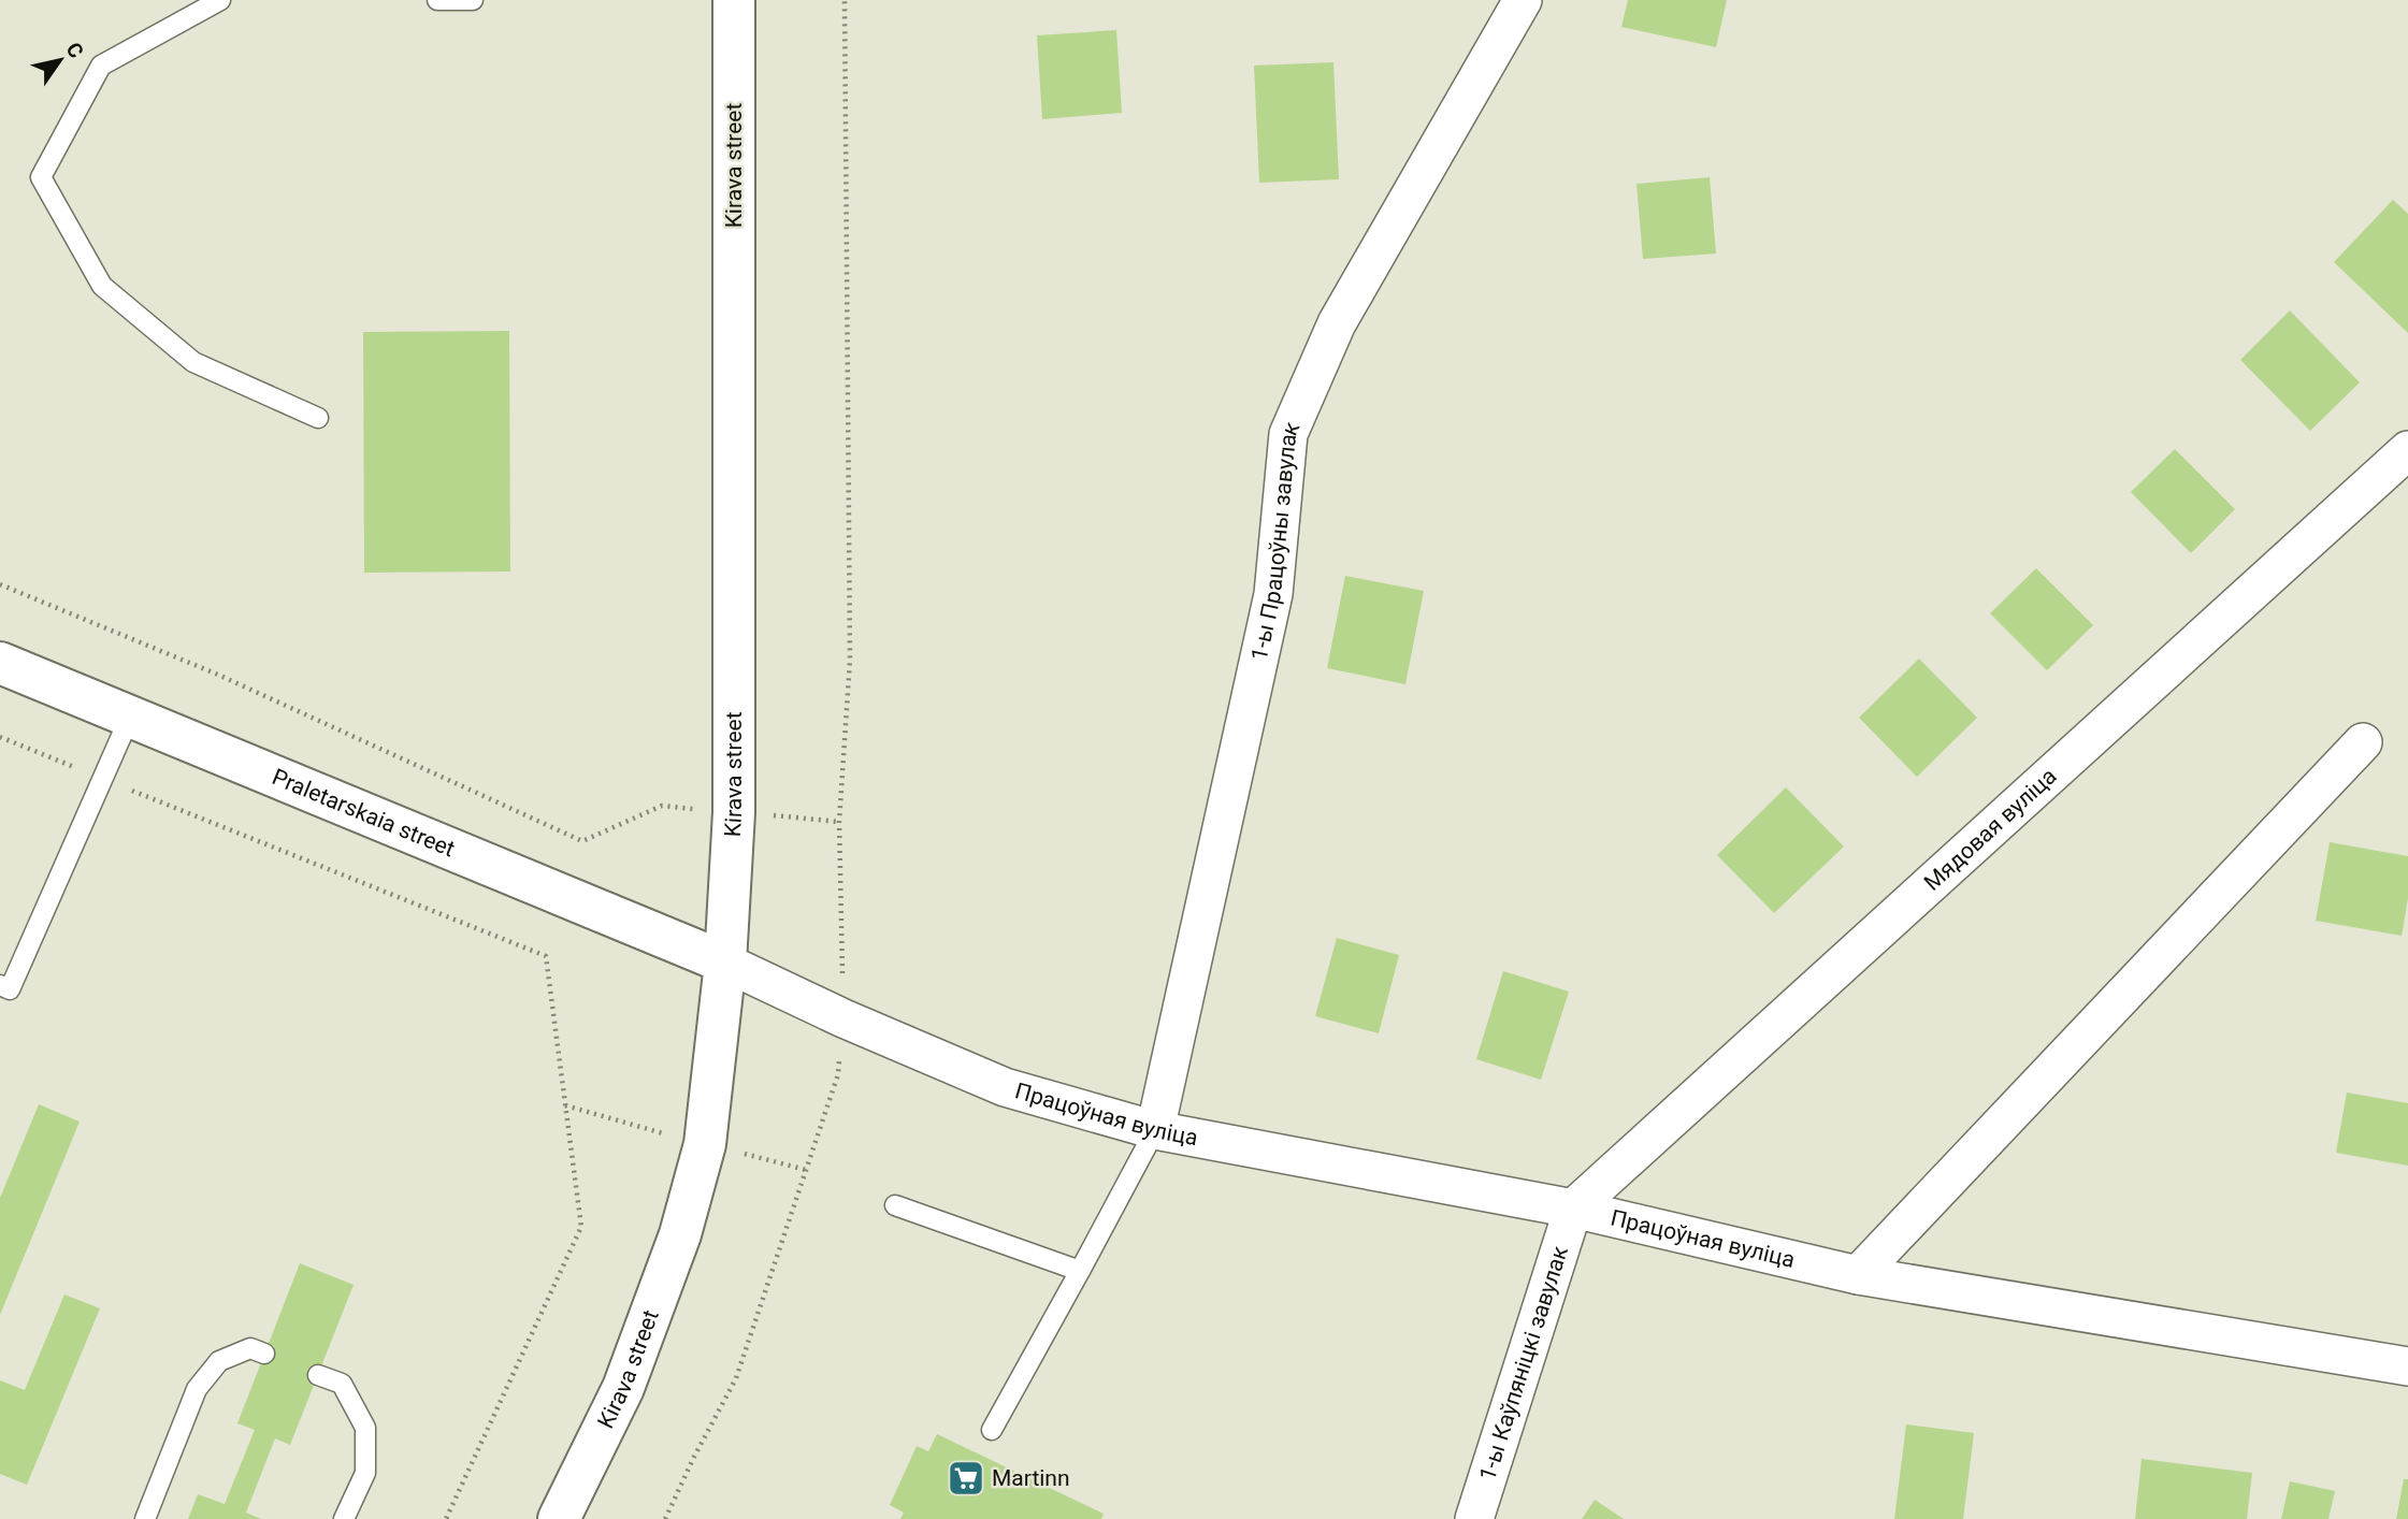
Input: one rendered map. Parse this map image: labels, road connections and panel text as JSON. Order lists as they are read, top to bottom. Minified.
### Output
{"streets":{"main road":["Kirava street","Praletarskaia street"],"street":["1-ы Працоўны завулак","Мядовая вуліца","Працоўная вуліца","1-ы Каўпяніцкі завулак"]},"crossings":[["Kirava street","Praletarskaia street"],["Kirava street","Працоўная вуліца"],["1-ы Працоўны завулак","Працоўная вуліца"],["Praletarskaia street","Працоўная вуліца"],["Мядовая вуліца","Працоўная вуліца"],["Мядовая вуліца","1-ы Каўпяніцкі завулак"],["Працоўная вуліца","1-ы Каўпяніцкі завулак"]],"places":{"supermarket":["Martinn"]},"north":"top right"}
